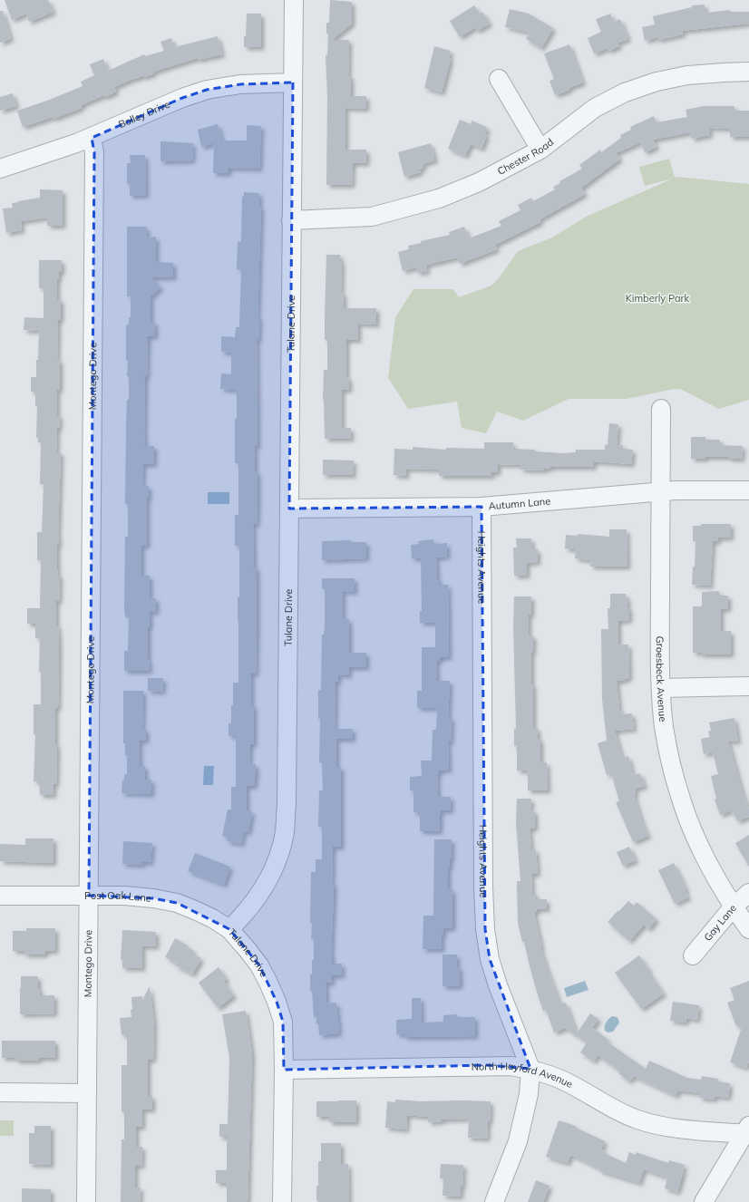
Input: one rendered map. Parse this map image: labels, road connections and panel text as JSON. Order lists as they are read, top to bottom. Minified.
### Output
{"streets":{"street":["Bolley Drive","Chester Road","Tulane Drive","Montego Drive","Autumn Lane","Heights Avenue","Groesbeck Avenue","Post Oak Lane","Gay Lane","North Hayford Avenue"]},"crossings":[["Bolley Drive","Tulane Drive"],["Bolley Drive","Montego Drive"],["Chester Road","Tulane Drive"],["Tulane Drive","Autumn Lane"],["Tulane Drive","Post Oak Lane"],["Tulane Drive","North Hayford Avenue"],["Montego Drive","Post Oak Lane"],["Autumn Lane","Heights Avenue"],["Autumn Lane","Groesbeck Avenue"],["Heights Avenue","North Hayford Avenue"],["Groesbeck Avenue","Gay Lane"]],"parks":["Kimberly Park"]}
